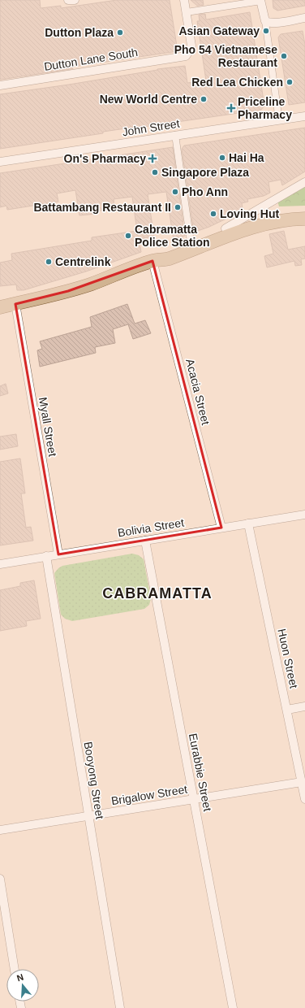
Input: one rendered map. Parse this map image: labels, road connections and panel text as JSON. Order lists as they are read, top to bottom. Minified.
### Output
{"streets":{"street":["Dutton Lane South","John Street","Acacia Street","Myall Street","Bolivia Street","Huon Street","Eurabbie Street","Booyong Street","Brigalow Street"]},"crossings":[["Acacia Street","Bolivia Street"],["Myall Street","Bolivia Street"],["Bolivia Street","Huon Street"],["Bolivia Street","Eurabbie Street"],["Bolivia Street","Booyong Street"],["Huon Street","Brigalow Street"],["Eurabbie Street","Brigalow Street"],["Booyong Street","Brigalow Street"]],"districts":["CABRAMATTA"],"places":{"other":["Asian Gateway","Dutton Plaza","Pho 54 Vietnamese Restaurant","Red Lea Chicken","New World Centre","Hai Ha","Singapore Plaza","Pho Ann","Battambang Restaurant II","Loving Hut","Cabramatta Police Station","Centrelink"],"health":["Priceline Pharmacy","On's Pharmacy"]},"north":"top"}
